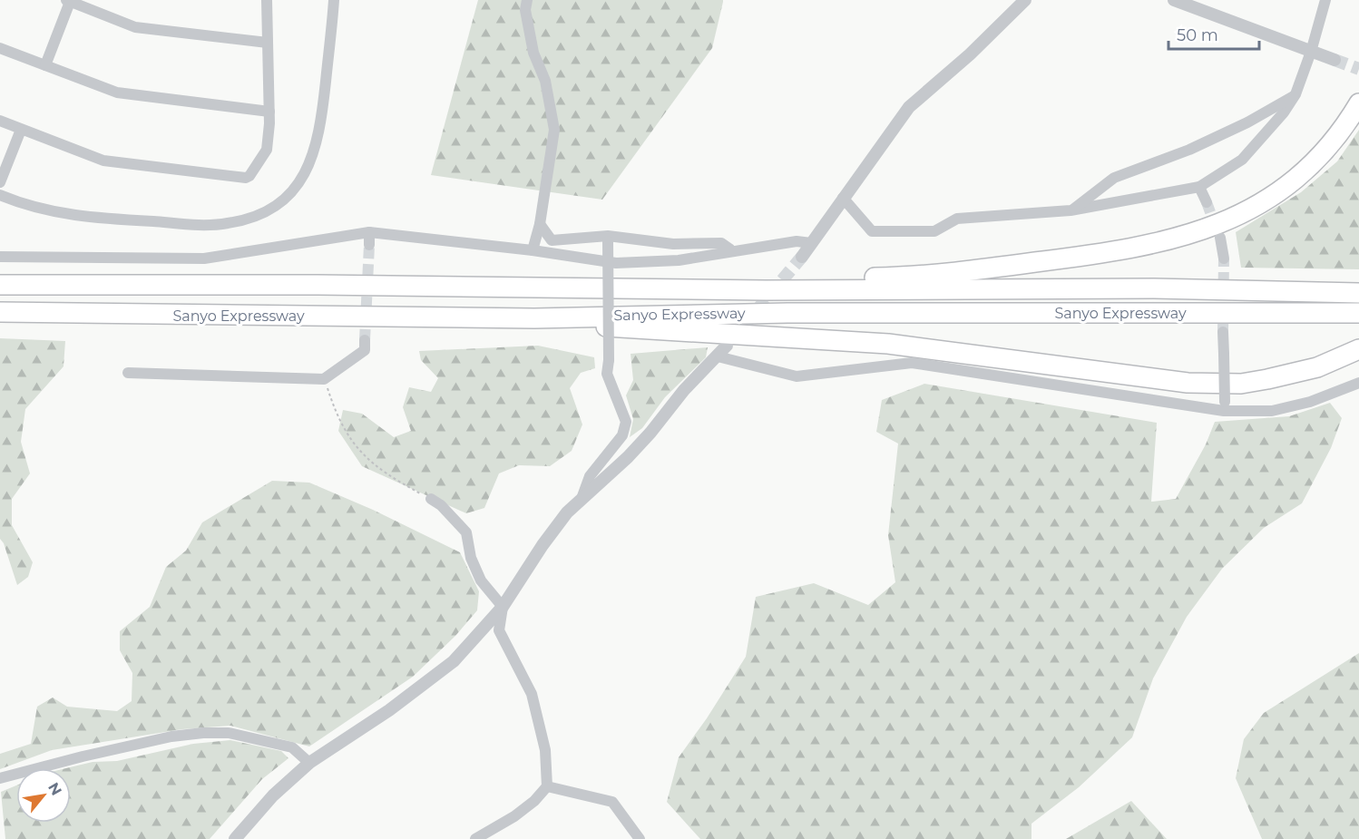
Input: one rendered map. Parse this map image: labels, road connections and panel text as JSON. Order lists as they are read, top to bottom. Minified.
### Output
{"streets":{"highway":["Sanyo Expressway"]},"scale_bar":"50 m","north":"top right"}
